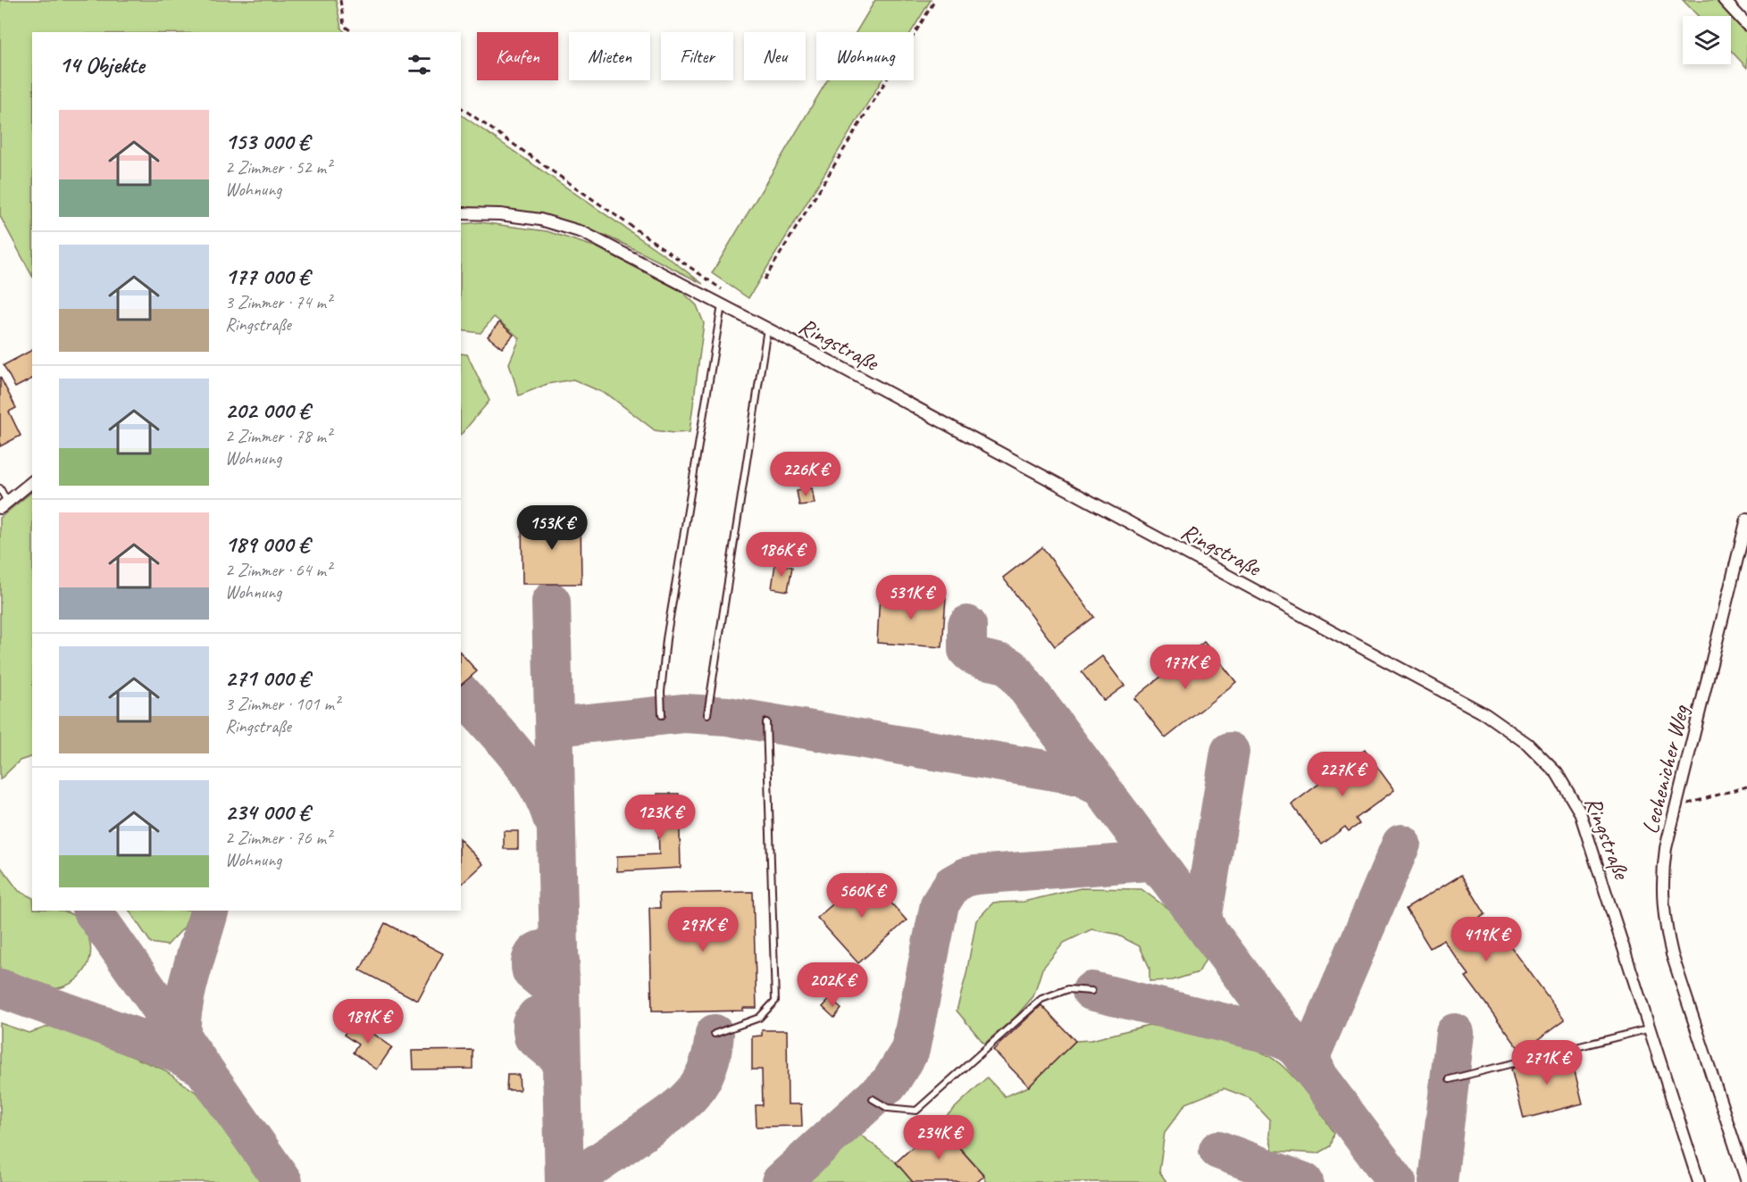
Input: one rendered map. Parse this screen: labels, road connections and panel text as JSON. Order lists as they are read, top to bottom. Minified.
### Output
{"streets":{"street":["Ringstraße","Lechenicher Weg"]},"page":{"chip":["Kaufen","Mieten","Filter","Neu","Wohnung"],"heading":"14 Objekte","list":[{"name":"153 000 €","note":"2 Zimmer · 52 m² · Wohnung"},{"name":"177 000 €","note":"3 Zimmer · 74 m² · Ringstraße"},{"name":"202 000 €","note":"2 Zimmer · 78 m² · Wohnung"},{"name":"189 000 €","note":"2 Zimmer · 64 m² · Wohnung"},{"name":"271 000 €","note":"3 Zimmer · 101 m² · Ringstraße"},{"name":"234 000 €","note":"2 Zimmer · 76 m² · Wohnung"}],"price":["226K €","153K €","186K €","531K €","177K €","227K €","123K €","560K €","297K €","419K €","202K €","189K €","271K €","234K €"]}}
